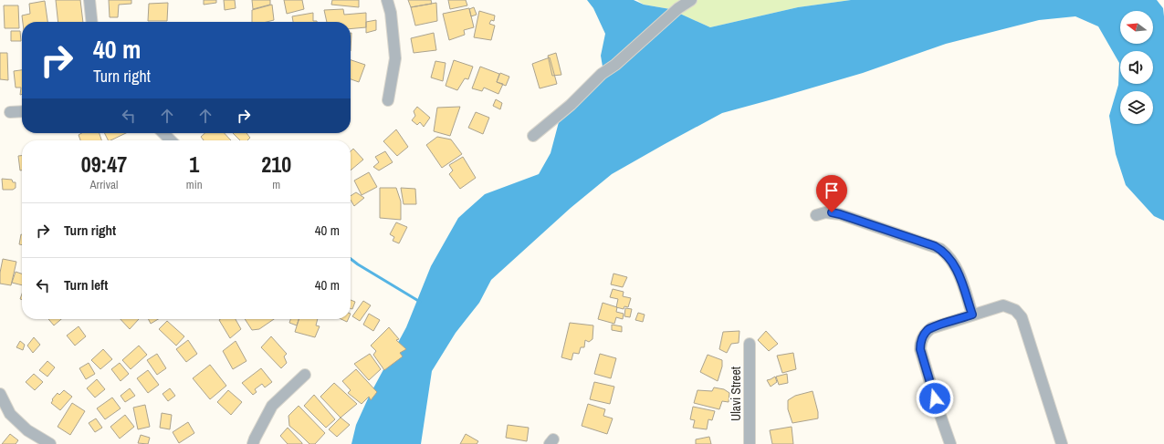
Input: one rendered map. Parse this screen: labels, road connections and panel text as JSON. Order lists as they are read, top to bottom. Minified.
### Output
{"streets":{"street":["Ulavi Street"]},"north":"left","page":{"turn":["40 m","Turn right"],"eta":["09:47","Arrival","1","min","210","m"],"list":[{"name":"Turn right","value":"40 m"},{"name":"Turn left","value":"40 m"}]}}
